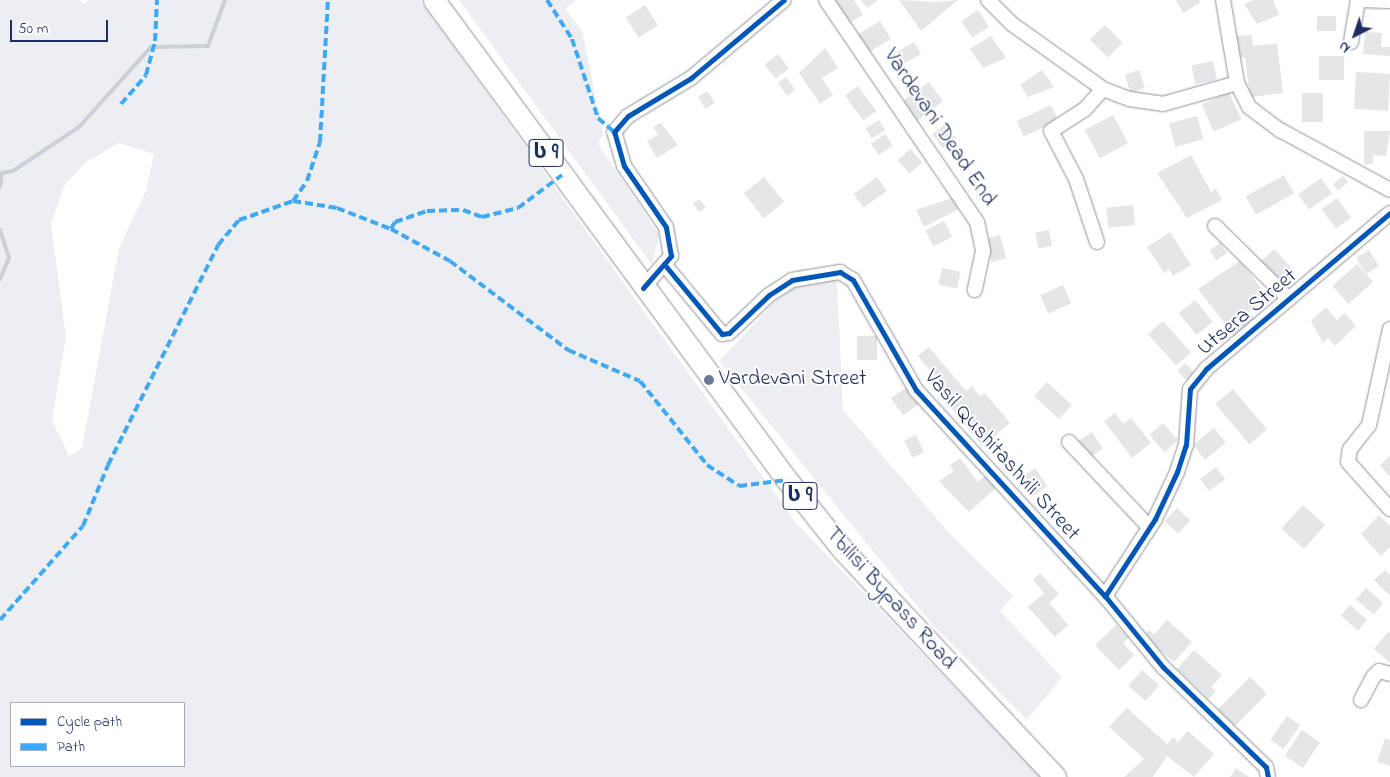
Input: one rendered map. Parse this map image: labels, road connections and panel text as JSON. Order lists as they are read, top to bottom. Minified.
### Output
{"streets":{"highway":["ს 9","Tbilisi Bypass Road"],"street":["Vardevani Dead End","Utsera Street","Vasil Qushitashvili Street"]},"crossings":[["Utsera Street","Vasil Qushitashvili Street"]],"places":["Vardevani Street"],"legend":["Cycle path","Path"],"scale_bar":"50 m","north":"bottom left"}
